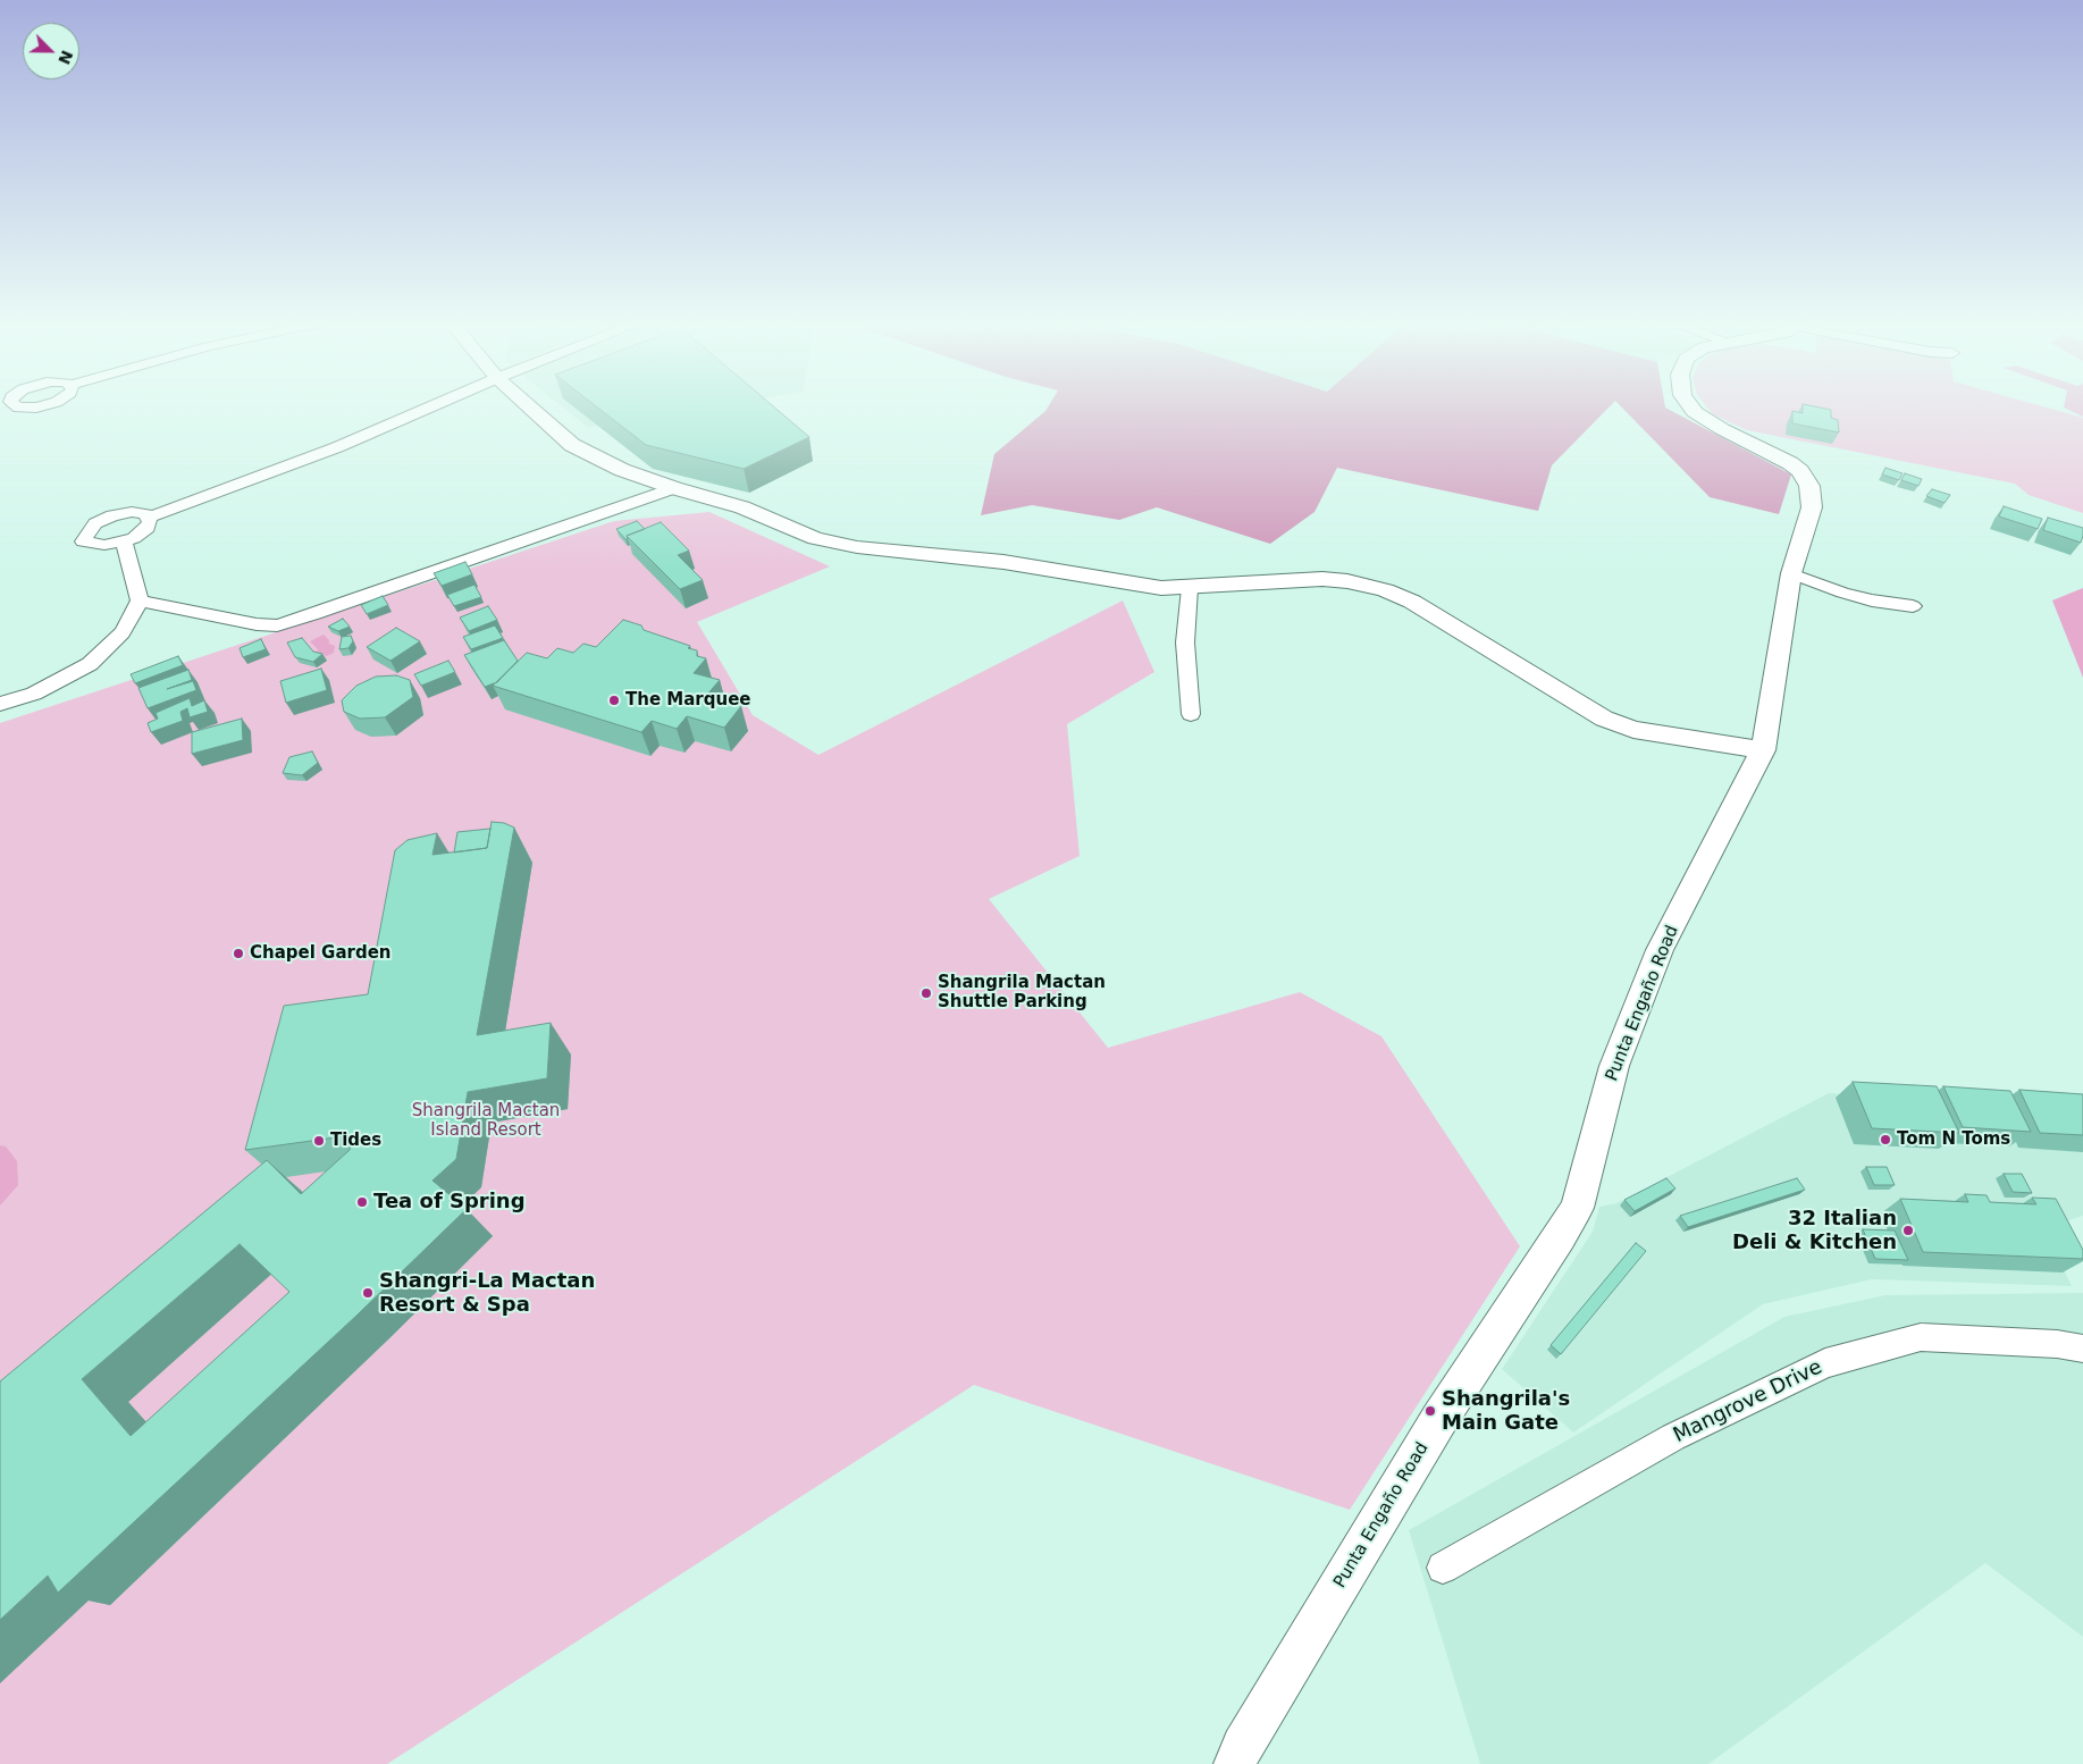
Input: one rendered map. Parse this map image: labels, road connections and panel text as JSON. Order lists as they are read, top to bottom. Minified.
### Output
{"streets":{"street":["Punta Engaño Road","Mangrove Drive"]},"parks":["Shangrila Mactan Island Resort"],"places":["The Marquee","Chapel Garden","Shangrila Mactan Shuttle Parking","Tom N Toms","Tides","Tea of Spring","32 Italian Deli & Kitchen","Shangri-La Mactan Resort & Spa","Shangrila's Main Gate"],"north":"bottom right"}
